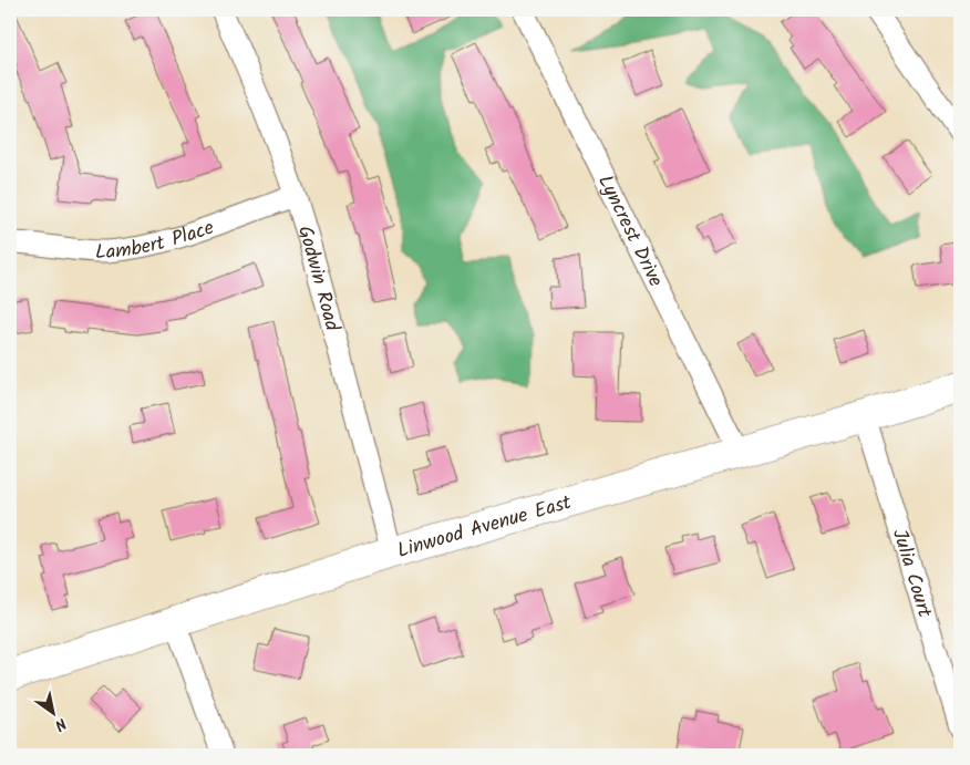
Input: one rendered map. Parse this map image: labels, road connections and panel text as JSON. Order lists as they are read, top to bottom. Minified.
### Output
{"streets":{"main road":["Linwood Avenue East"],"street":["Lyncrest Drive","Lambert Place","Godwin Road","Julia Court"]},"crossings":[["Lyncrest Drive","Linwood Avenue East"],["Lambert Place","Godwin Road"],["Godwin Road","Linwood Avenue East"],["Linwood Avenue East","Julia Court"]],"north":"bottom right"}
